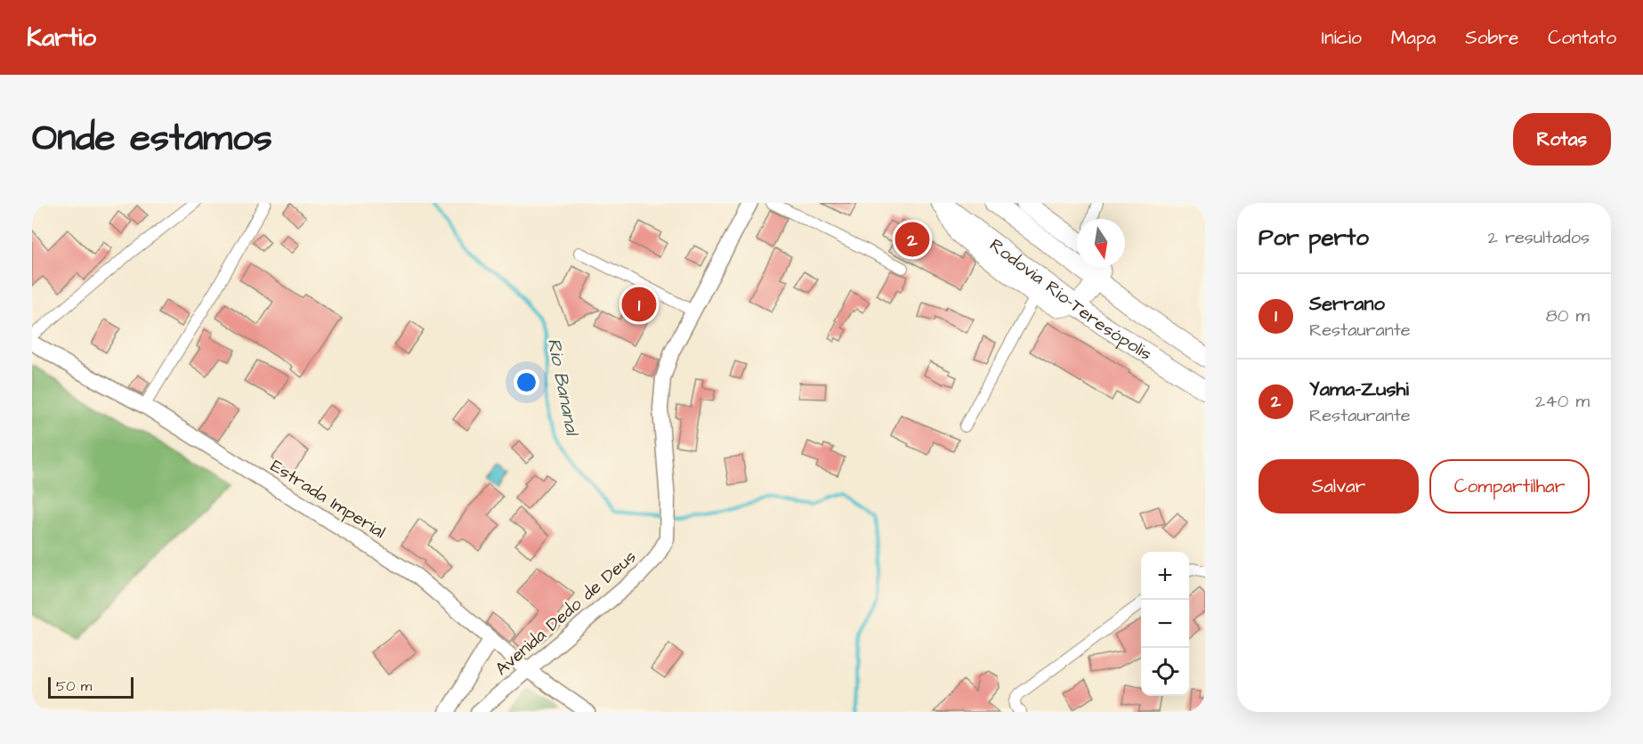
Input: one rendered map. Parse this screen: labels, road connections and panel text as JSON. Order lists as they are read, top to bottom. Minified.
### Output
{"streets":{"highway":["Rodovia Rio-Teresópolis"],"street":["Estrada Imperial","Avenida Dedo de Deus"]},"crossings":[["Estrada Imperial","Avenida Dedo de Deus"]],"water":["Rio Bananal"],"scale_bar":"50 m","north":"bottom","page":{"header":"Kartio","nav":["Início","Mapa","Sobre","Contato"],"title":"Onde estamos","buttons":["Rotas",["Salvar","Compartilhar"]],"heading":["Por perto","2 resultados"],"pins":["2","1"],"list":[{"mark":"1","name":"Serrano","note":"Restaurante","value":"80 m"},{"mark":"2","name":"Yama-Zushi","note":"Restaurante","value":"240 m"}],"map_buttons":["+","−"],"scale":"50 m"}}
